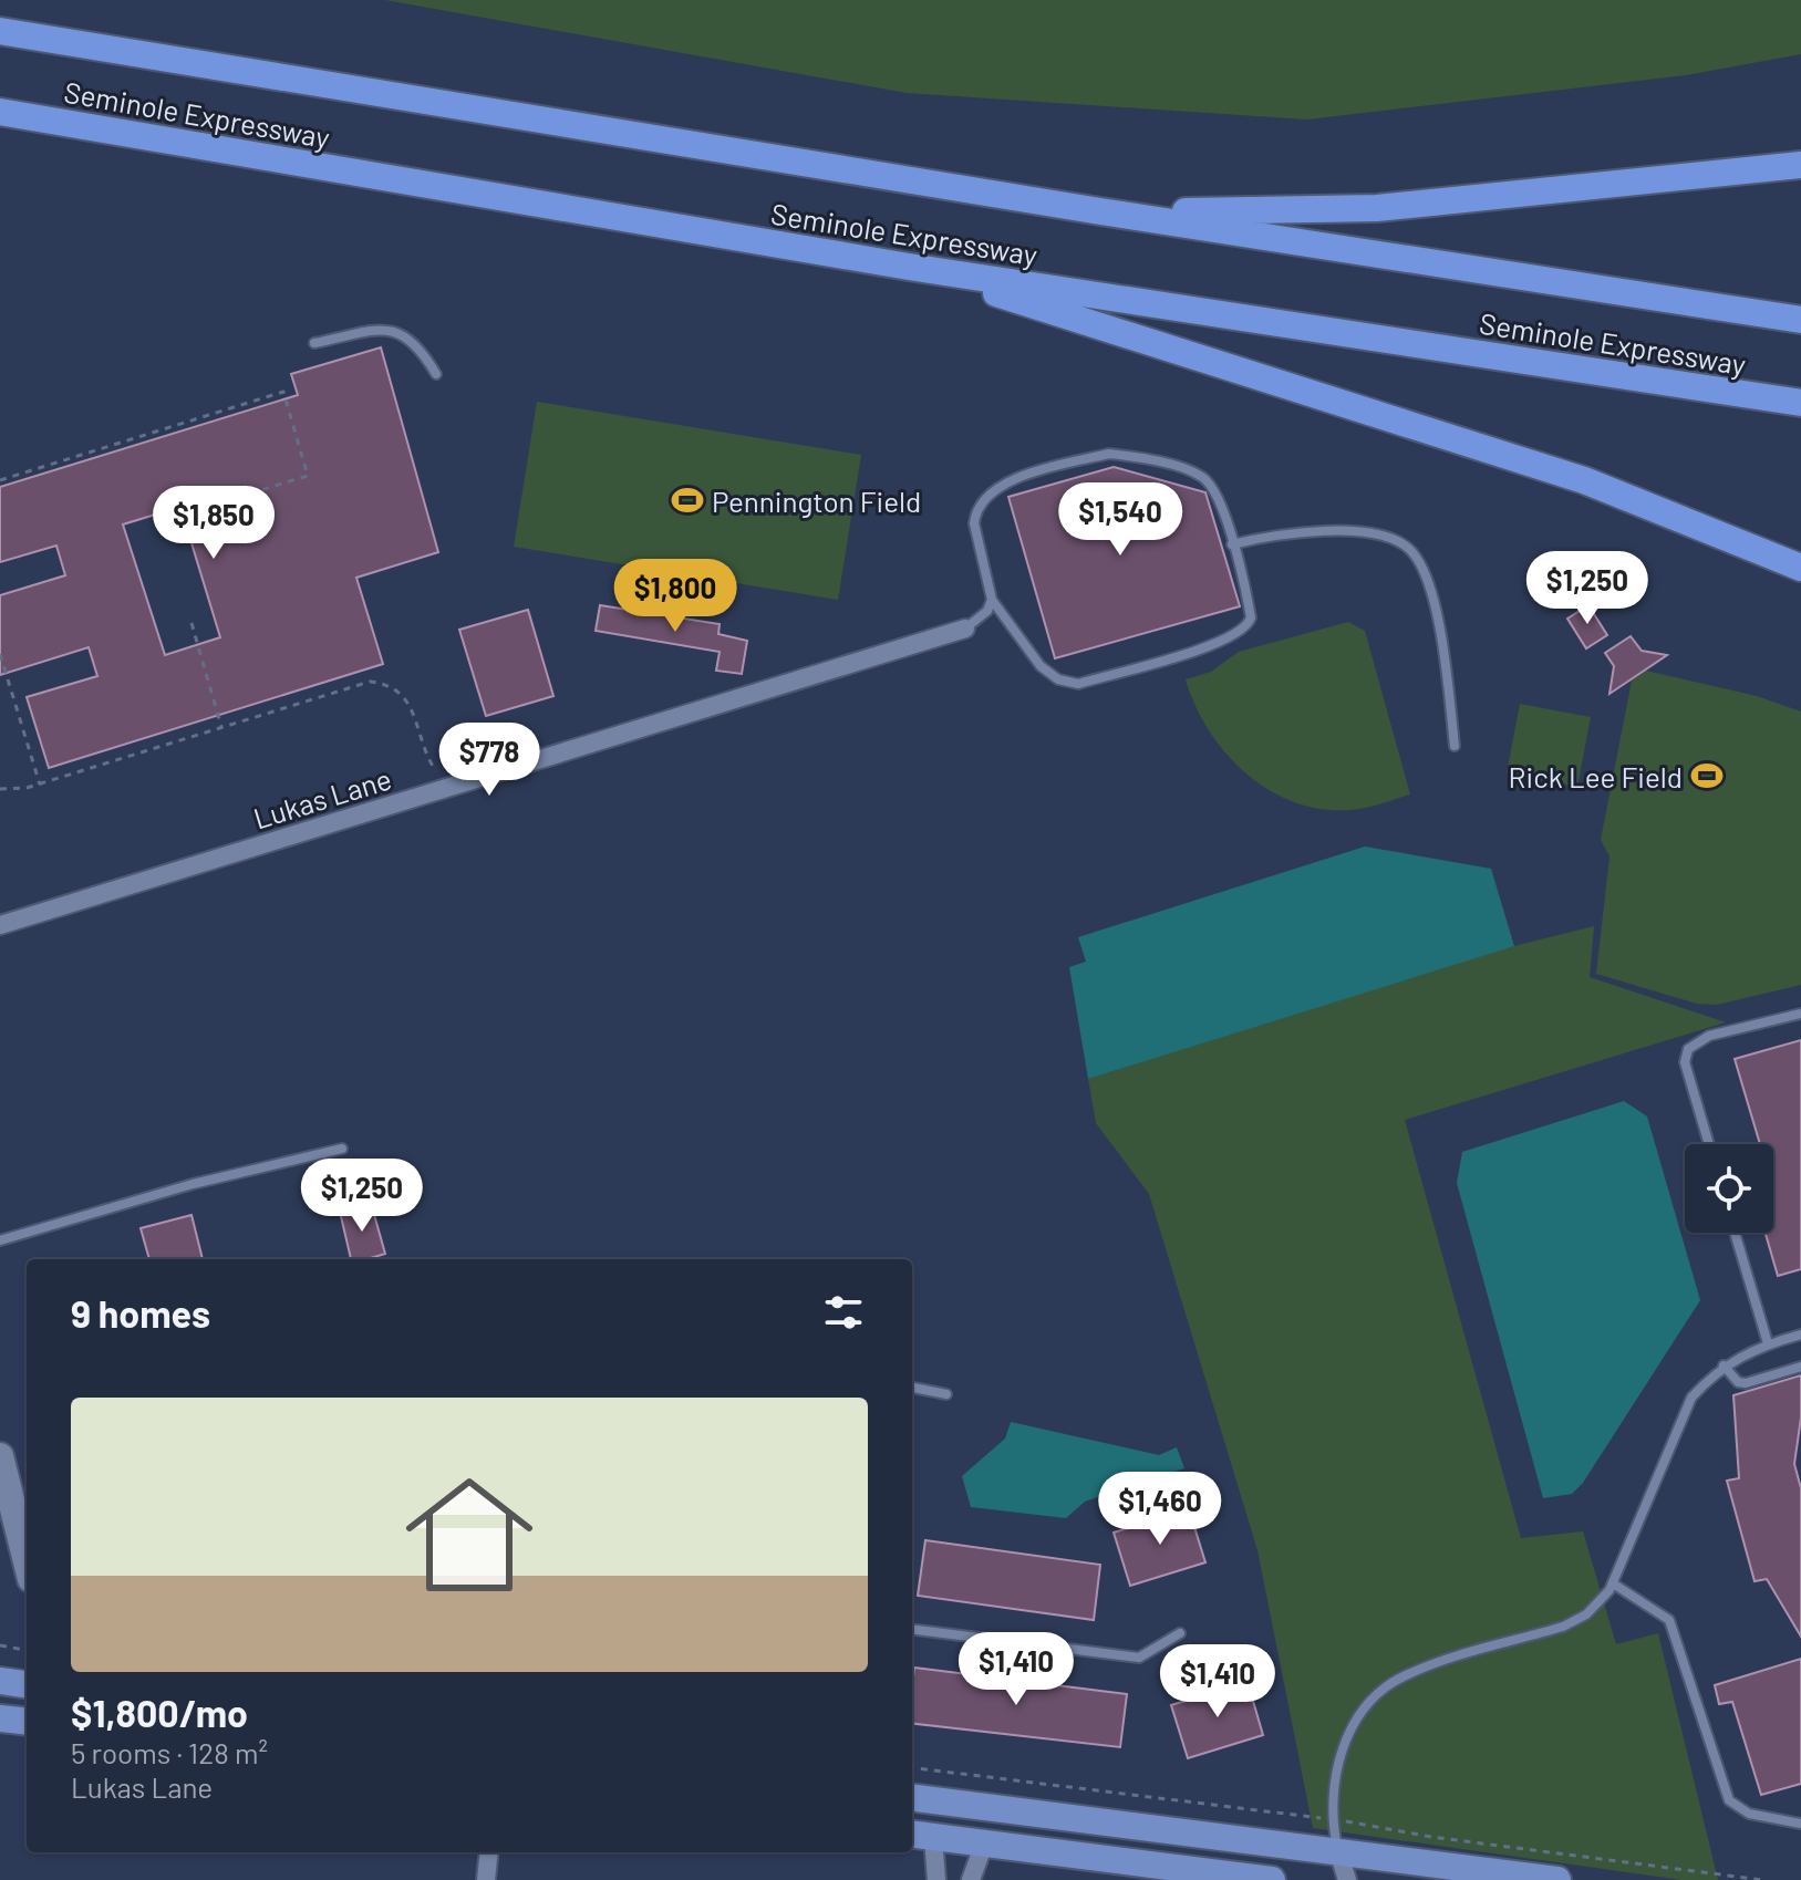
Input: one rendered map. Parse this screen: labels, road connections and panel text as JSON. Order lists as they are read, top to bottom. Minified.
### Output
{"streets":{"highway":["Seminole Expressway"],"street":["Lukas Lane"]},"places":{"sports":["Pennington Field","Rick Lee Field"]},"page":{"price":["$1,540","$1,850","$1,250","$1,800","$778","$1,250","$1,460","$1,410","$1,410"],"heading":"9 homes","list":[{"name":"$1,800/mo","note":"5 rooms · 128 m² · Lukas Lane"}]}}
